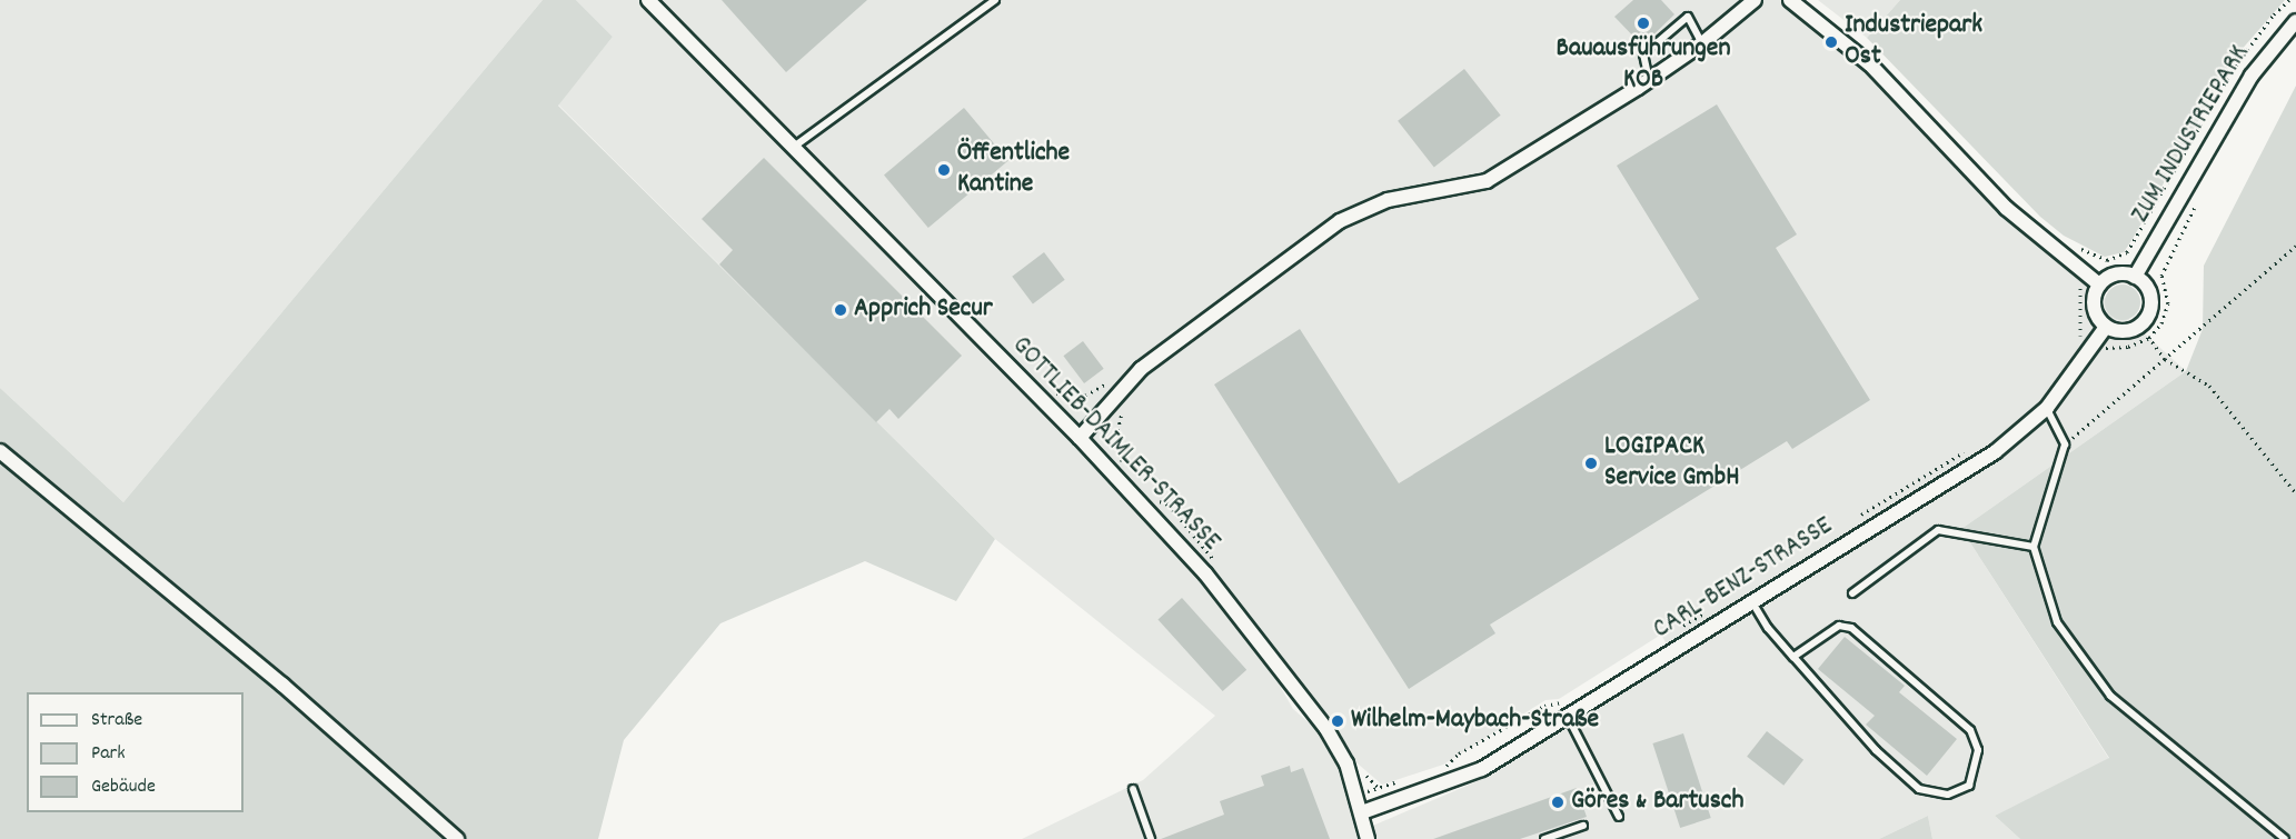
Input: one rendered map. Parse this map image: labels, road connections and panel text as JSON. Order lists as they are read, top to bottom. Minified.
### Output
{"streets":{"street":["ZUM INDUSTRIEPARK","GOTTLIEB-DAIMLER-STRASSE","CARL-BENZ-STRASSE"]},"crossings":[["ZUM INDUSTRIEPARK","CARL-BENZ-STRASSE"],["GOTTLIEB-DAIMLER-STRASSE","CARL-BENZ-STRASSE"]],"places":["Bauausführungen KOB","Industriepark Ost","Öffentliche Kantine","Apprich Secur","LOGIPACK Service GmbH","Wilhelm-Maybach-Straße","Göres & Bartusch"],"legend":["Straße","Park","Gebäude"]}
